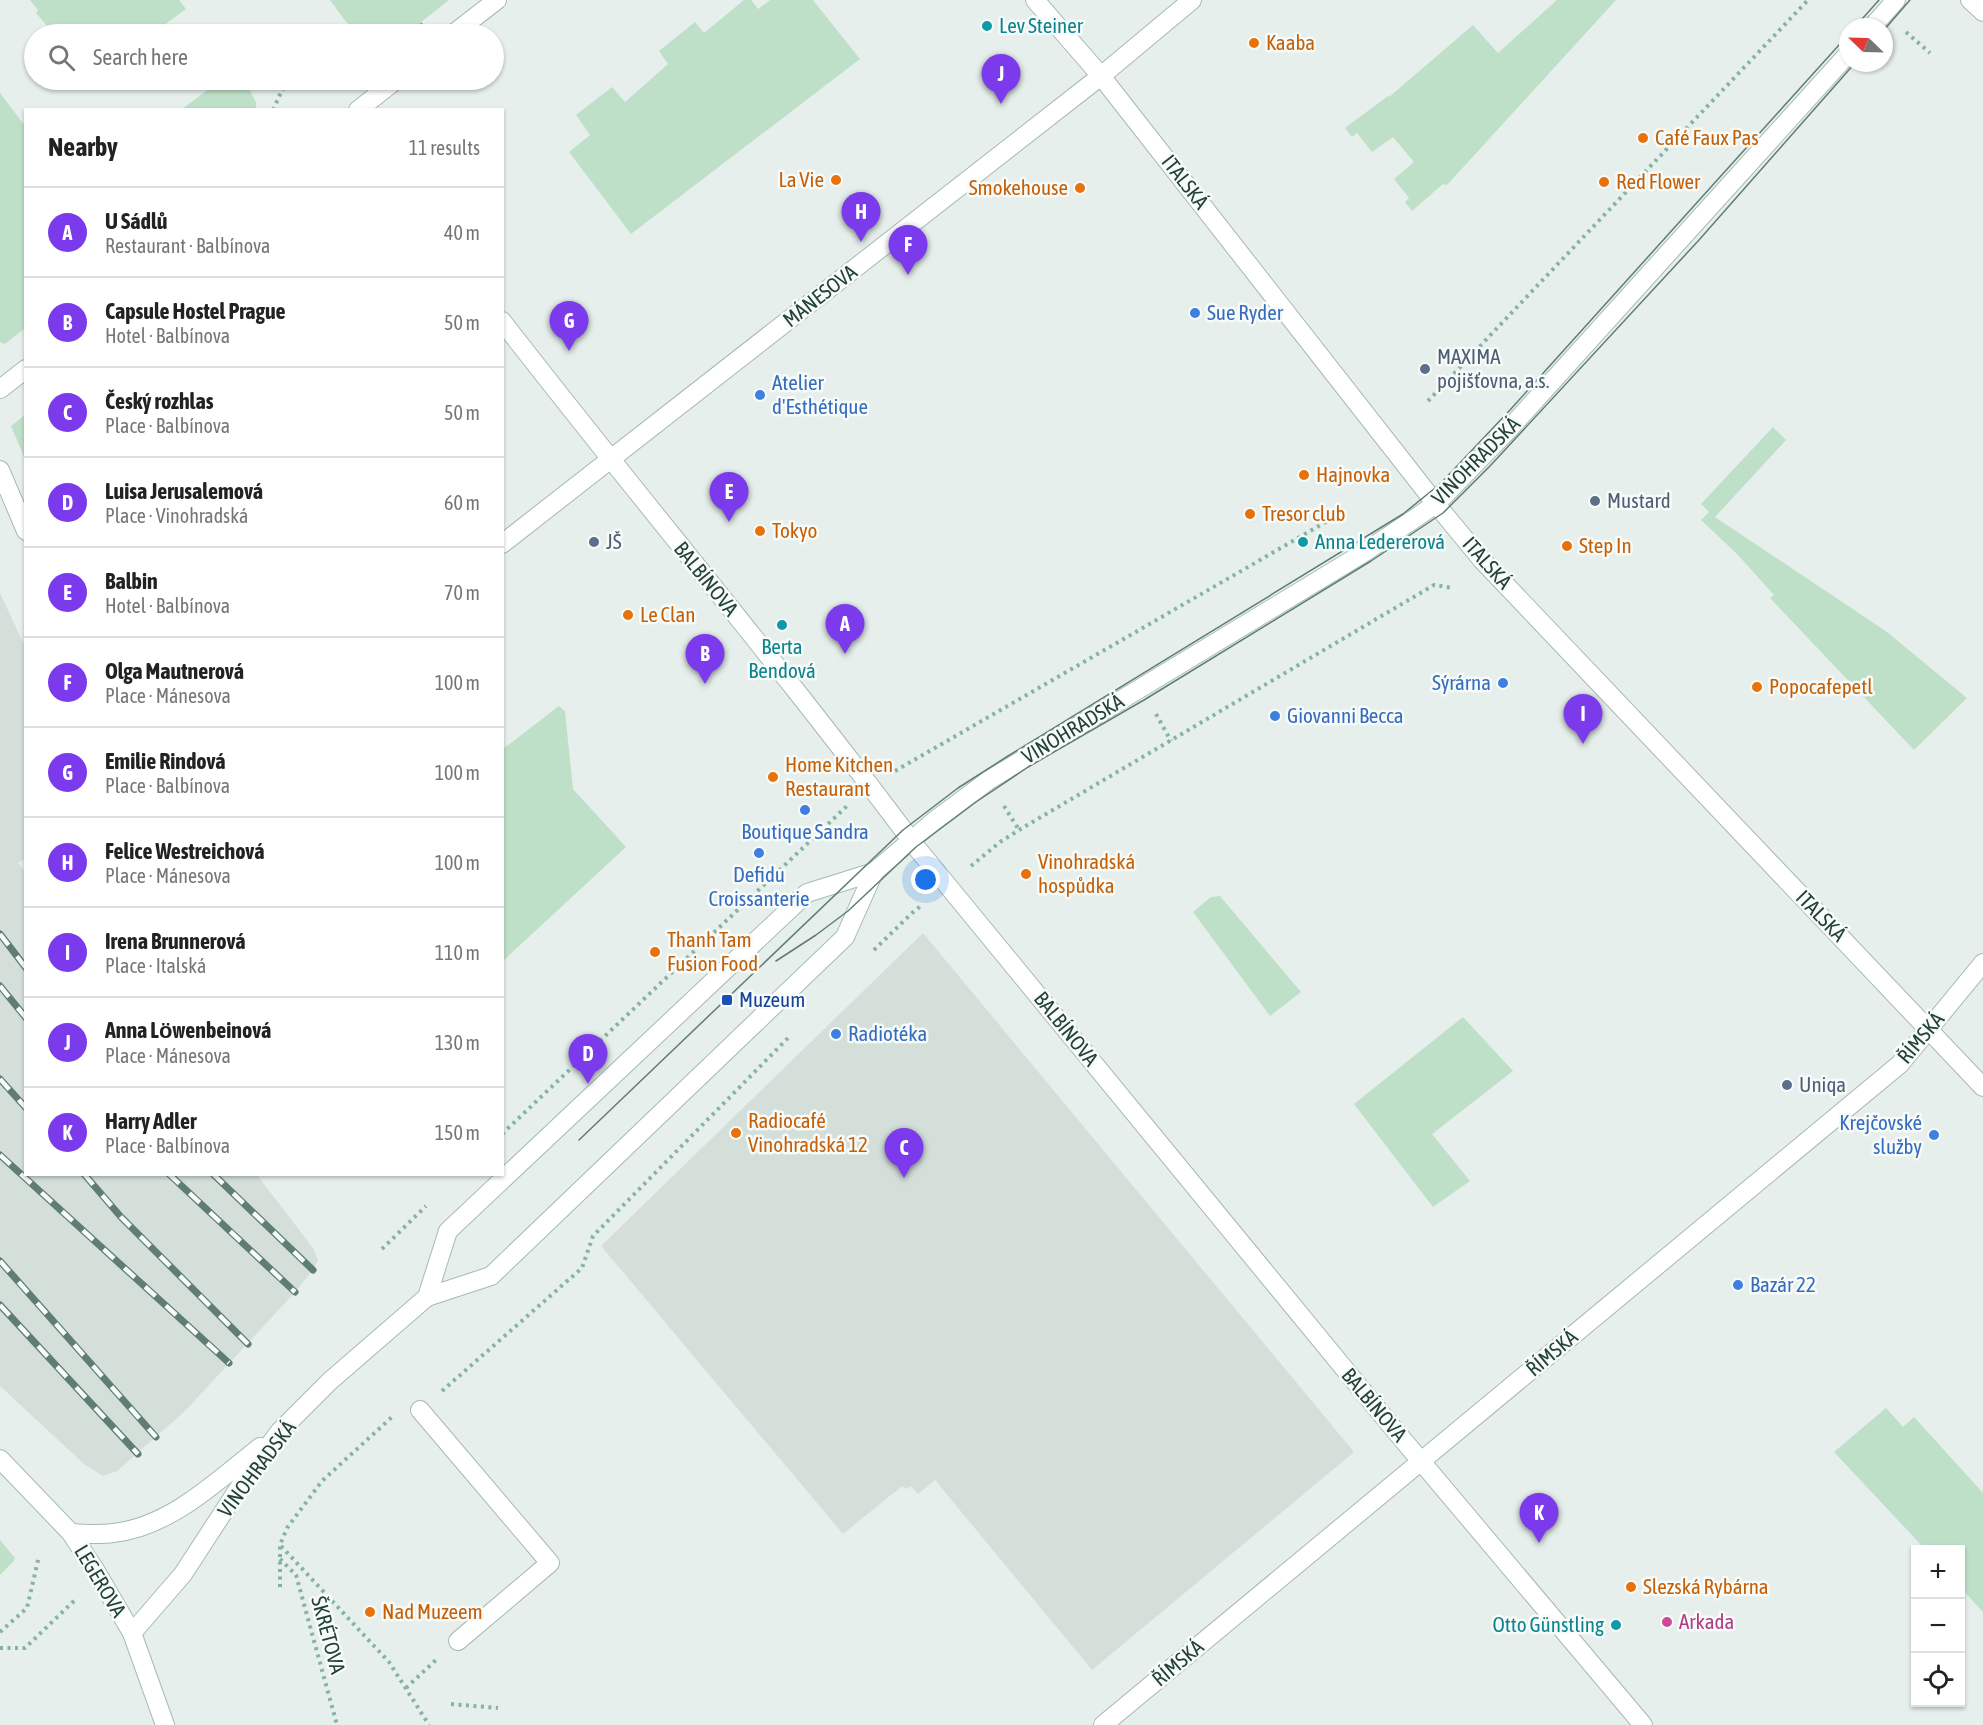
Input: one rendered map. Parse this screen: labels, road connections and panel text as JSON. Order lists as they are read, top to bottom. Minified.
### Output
{"streets":{"street":["ITALSKÁ","MÁNESOVA","VINOHRADSKÁ","BALBÍNOVA","ŘÍMSKÁ","LEGEROVA"],"path":["ŠKRÉTOVA"]},"crossings":[["ITALSKÁ","MÁNESOVA"],["ITALSKÁ","VINOHRADSKÁ"],["ITALSKÁ","ŘÍMSKÁ"],["MÁNESOVA","BALBÍNOVA"],["VINOHRADSKÁ","BALBÍNOVA"],["VINOHRADSKÁ","LEGEROVA"],["BALBÍNOVA","ŘÍMSKÁ"]],"places":{"other":["Lev Steiner","Kaaba","Café Faux Pas","La Vie","Red Flower","Smokehouse","Sue Ryder","MAXIMA pojišťovna, a.s.","Atelier d'Esthétique","Hajnovka","Mustard","Tresor club","Tokyo","JŠ","Anna Ledererová","Step In","Le Clan","Berta Bendová","Sýrárna","Popocafepetl","Giovanni Becca","Home Kitchen Restaurant","Boutique Sandra","Defidu Croissanterie","Vinohradská hospůdka","Thanh Tam Fusion Food","Radiotéka","Uniqa","Radiocafé Vinohradská 12","Krejčovské služby","Bazár 22","Slezská Rybárna","Nad Muzeem","Arkada","Otto Günstling"],"transit":["Muzeum"]},"north":"top left","page":{"search":"Search here","pins":["J","H","F","G","E","A","B","I","D","C","K"],"heading":["Nearby","11 results"],"list":[{"mark":"A","name":"U Sádlů","note":"Restaurant · Balbínova","value":"40 m"},{"mark":"B","name":"Capsule Hostel Prague","note":"Hotel · Balbínova","value":"50 m"},{"mark":"C","name":"Český rozhlas","note":"Place · Balbínova","value":"50 m"},{"mark":"D","name":"Luisa Jerusalemová","note":"Place · Vinohradská","value":"60 m"},{"mark":"E","name":"Balbin","note":"Hotel · Balbínova","value":"70 m"},{"mark":"F","name":"Olga Mautnerová","note":"Place · Mánesova","value":"100 m"},{"mark":"G","name":"Emilie Rindová","note":"Place · Balbínova","value":"100 m"},{"mark":"H","name":"Felice Westreichová","note":"Place · Mánesova","value":"100 m"},{"mark":"I","name":"Irena Brunnerová","note":"Place · Italská","value":"110 m"},{"mark":"J","name":"Anna Lӧwenbeinová","note":"Place · Mánesova","value":"130 m"},{"mark":"K","name":"Harry Adler","note":"Place · Balbínova","value":"150 m"}],"map_buttons":["+","−"]}}
